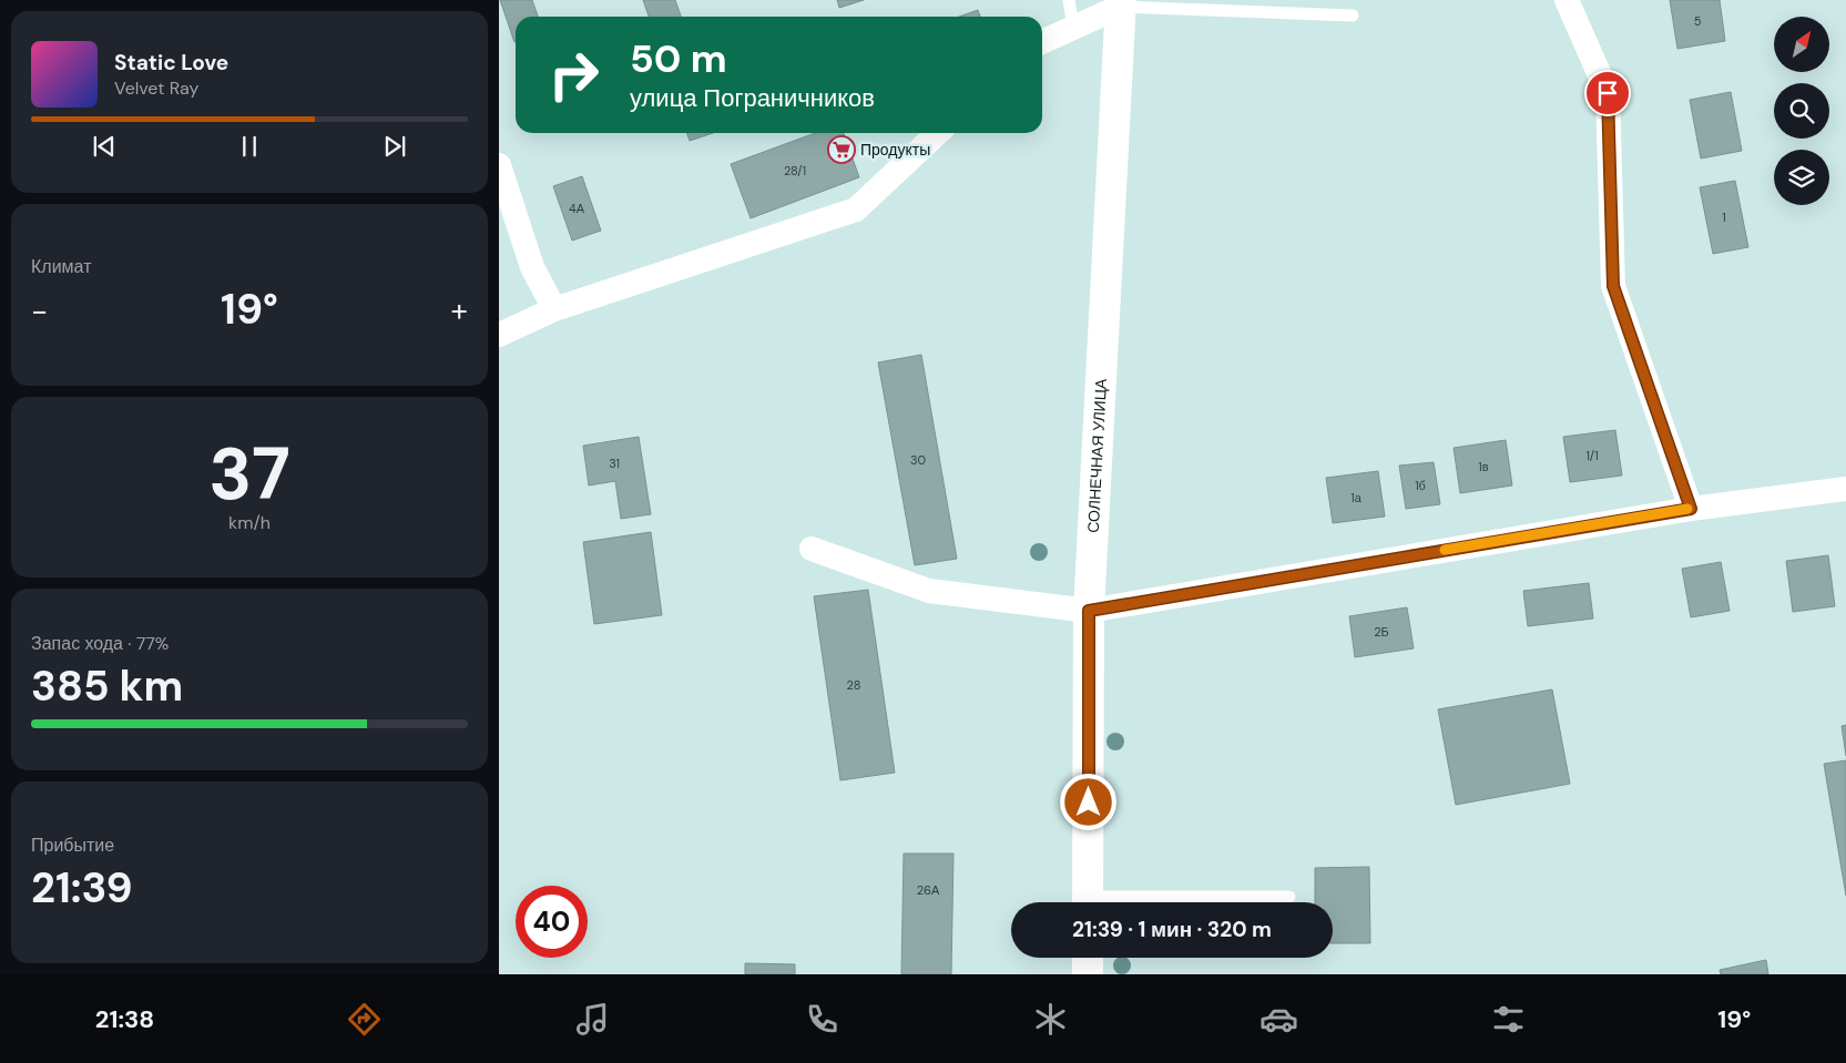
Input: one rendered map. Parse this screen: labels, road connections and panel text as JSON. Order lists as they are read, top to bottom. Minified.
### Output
{"streets":{"street":["СОЛНЕЧНАЯ УЛИЦА"]},"places":{"supermarket":["Продукты"]},"house_numbers":["5","28/1","4А","1","1/1","30","31","1в","1б","1а","2Б","28","26А"],"north":"top right","page":{"turn":["50 m","улица Пограничников"],"song":["Static Love","Velvet Ray"],"tile":["Климат",["37","km/h"],["Запас хода · 77%","385 km"],["Прибытие","21:39"]],"heat":["−","19°","+"],"limit":"40","trip":"21:39 · 1 мин · 320 m","tabs":["21:38","19°"]}}
